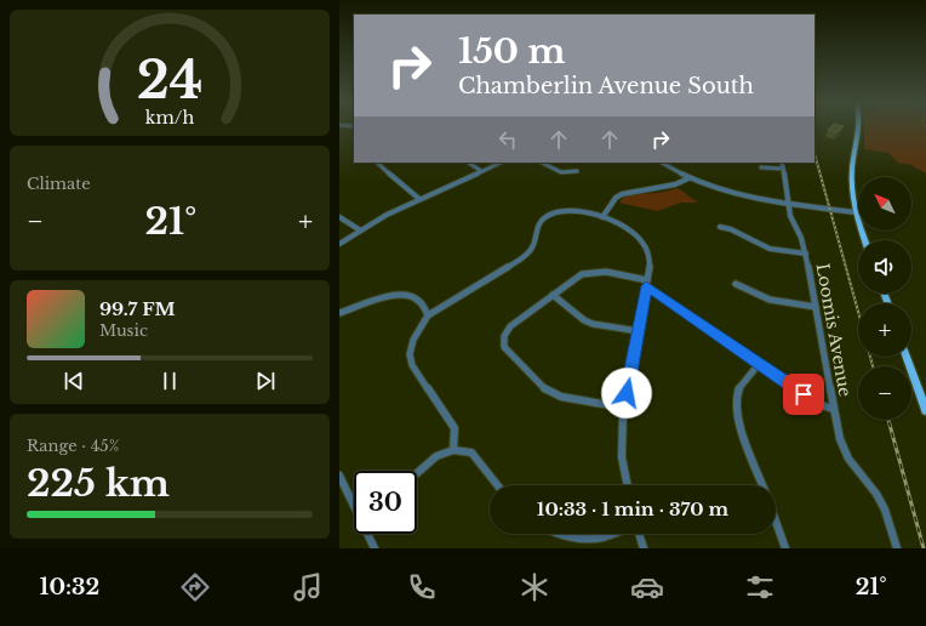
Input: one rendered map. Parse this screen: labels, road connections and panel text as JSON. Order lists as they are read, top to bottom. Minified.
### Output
{"streets":{"street":["Loomis Avenue"]},"north":"top left","page":{"turn":["150 m","Chamberlin Avenue South"],"tile":["Climate",["Range · 45%","225 km"]],"map_buttons":["+","−"],"heat":["−","21°","+"],"song":["99.7 FM","Music"],"limit":"30","trip":"10:33 · 1 min · 370 m","tabs":["10:32","21°"],"gauge":["24","km/h"]}}
